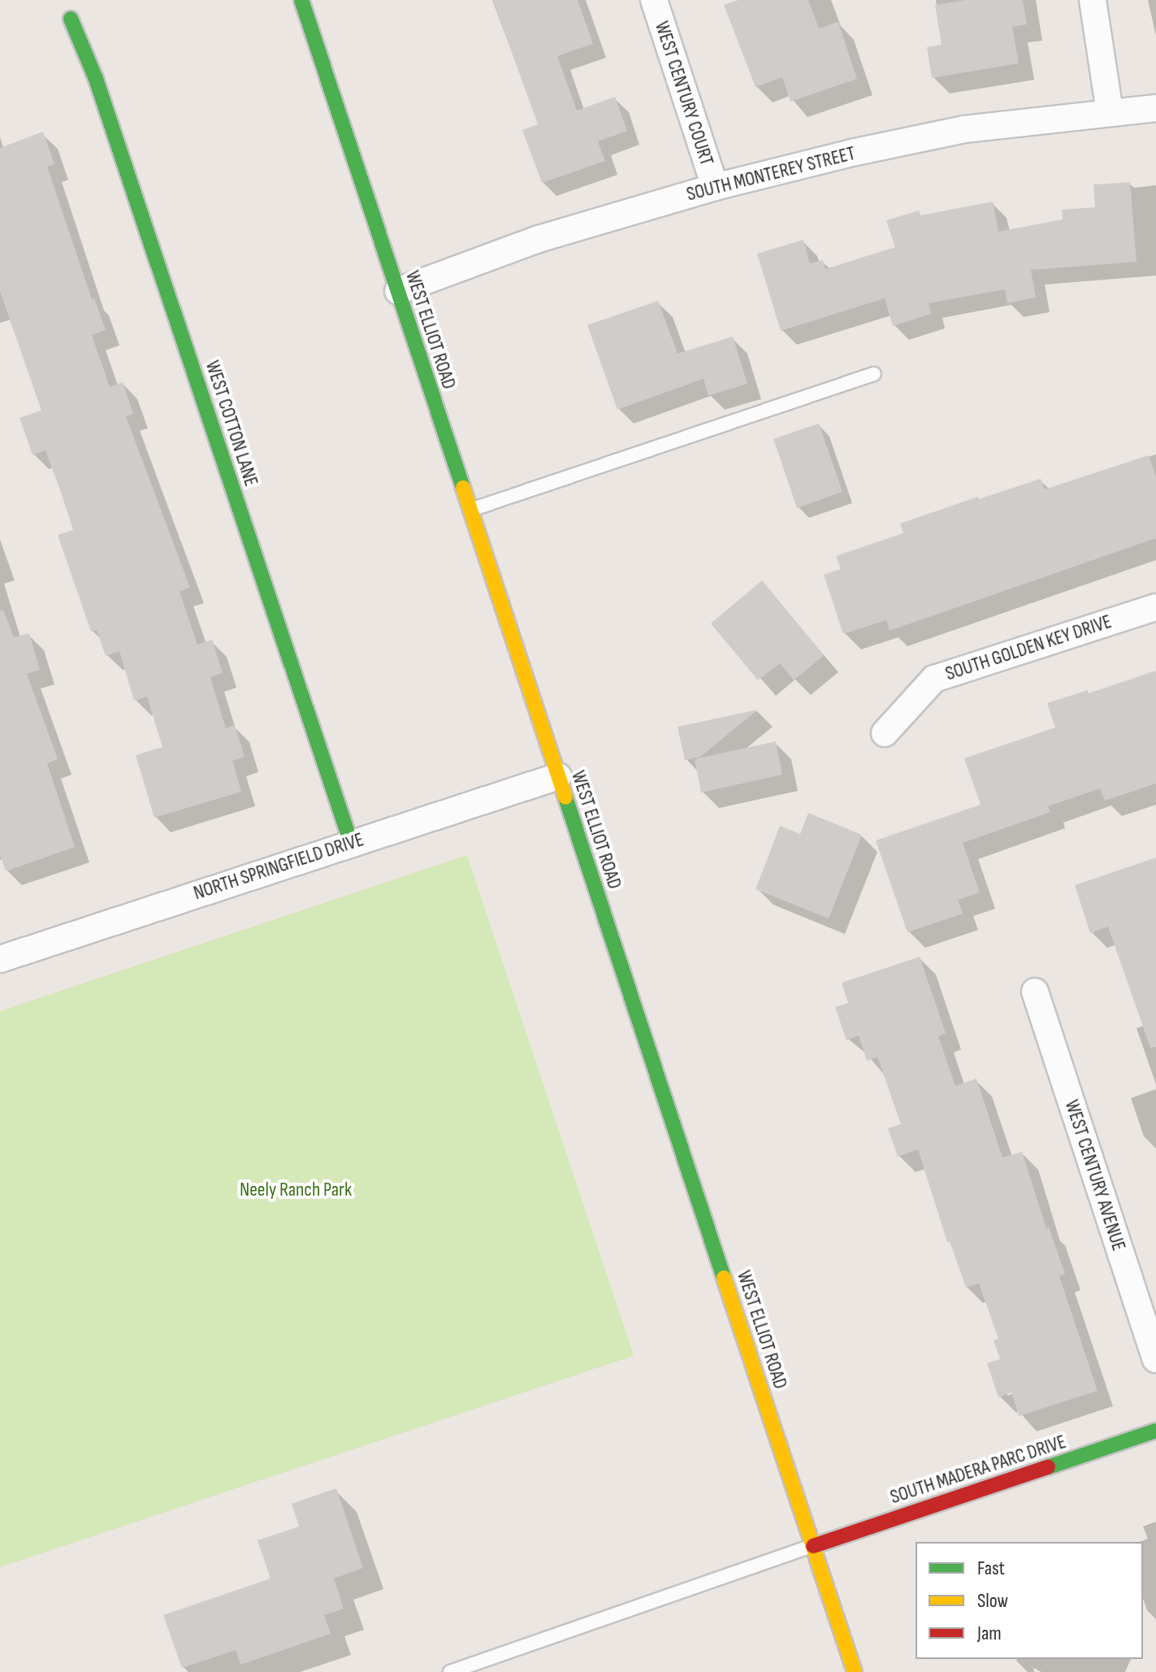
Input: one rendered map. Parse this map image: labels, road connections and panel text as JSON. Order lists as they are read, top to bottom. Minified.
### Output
{"streets":{"main road":["WEST ELLIOT ROAD","WEST COTTON LANE","SOUTH MADERA PARC DRIVE"],"street":["WEST CENTURY COURT","SOUTH MONTEREY STREET","SOUTH GOLDEN KEY DRIVE","NORTH SPRINGFIELD DRIVE","WEST CENTURY AVENUE"]},"crossings":[["WEST CENTURY COURT","SOUTH MONTEREY STREET"],["SOUTH MONTEREY STREET","WEST ELLIOT ROAD"],["WEST ELLIOT ROAD","NORTH SPRINGFIELD DRIVE"],["WEST ELLIOT ROAD","SOUTH MADERA PARC DRIVE"],["WEST COTTON LANE","NORTH SPRINGFIELD DRIVE"]],"parks":["Neely Ranch Park"],"legend":["Fast","Slow","Jam"]}
